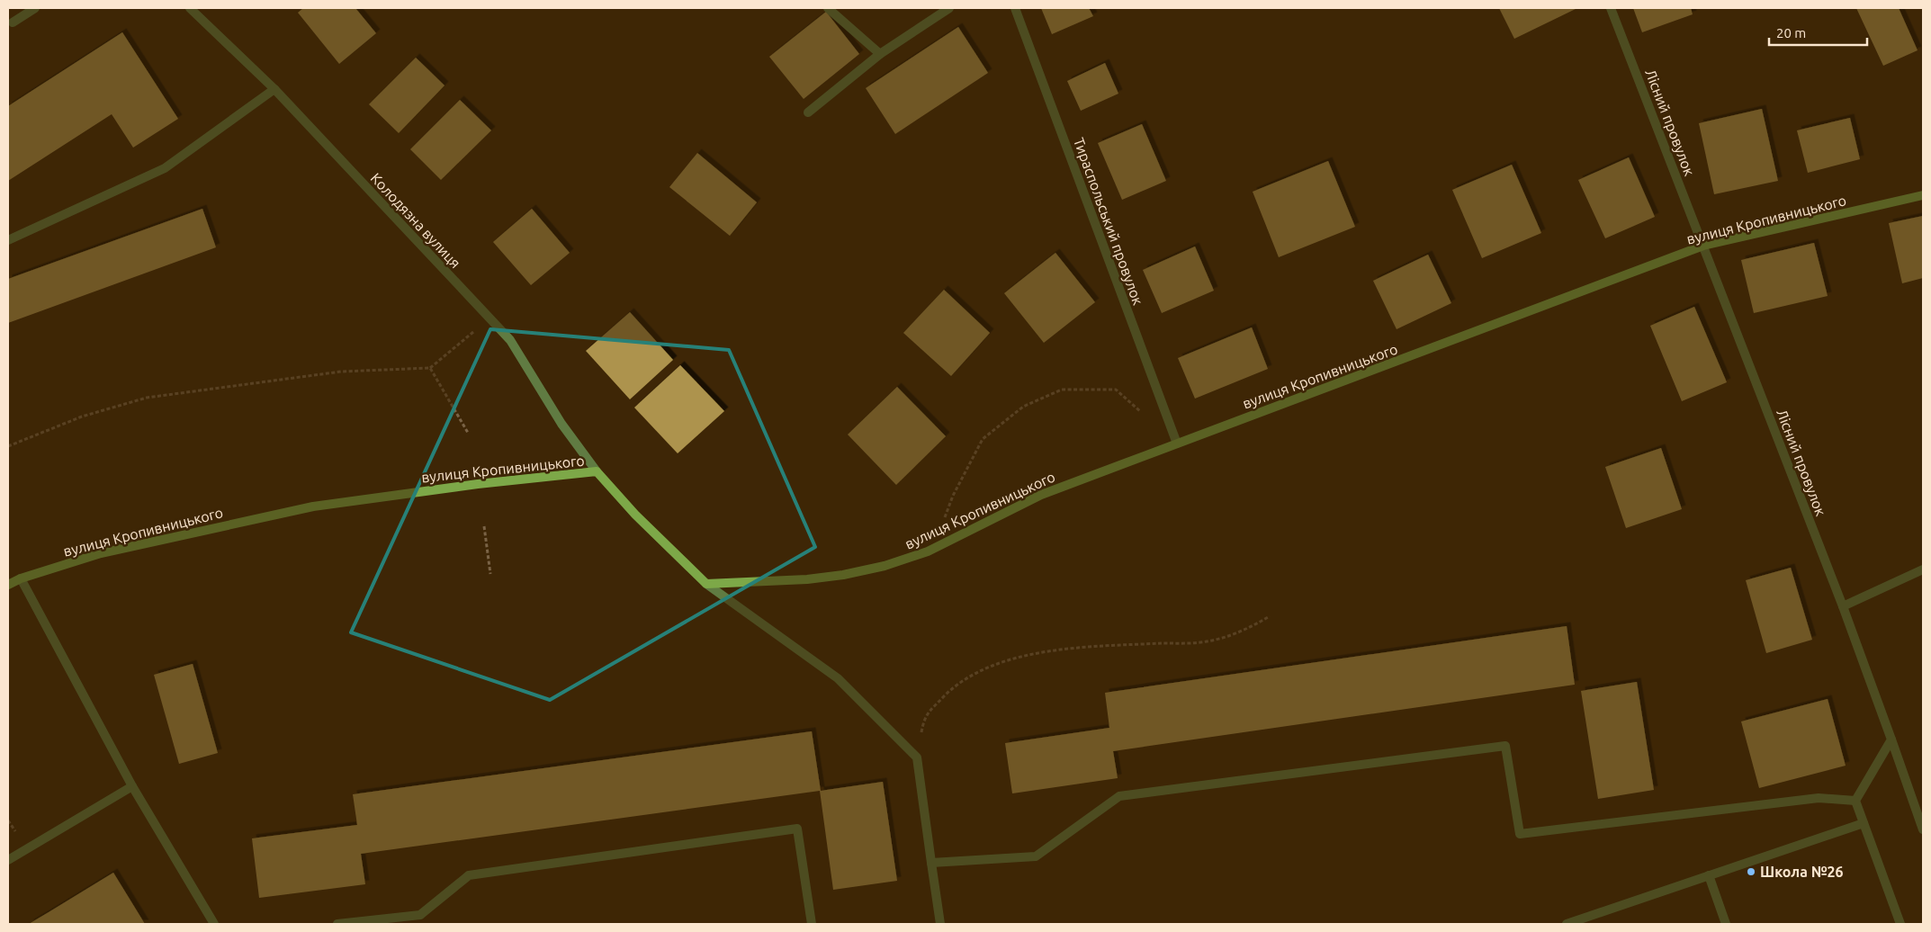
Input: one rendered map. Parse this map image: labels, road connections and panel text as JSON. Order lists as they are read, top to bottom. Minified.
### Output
{"streets":{"main road":["вулиця Кропивницького"],"street":["Лісний провулок","Колодязна вулиця","Тираспольський провулок"]},"crossings":[["Лісний провулок","вулиця Кропивницького"],["вулиця Кропивницького","Колодязна вулиця"],["вулиця Кропивницького","Тираспольський провулок"]],"places":["Школа №26"],"scale_bar":"20 m"}
